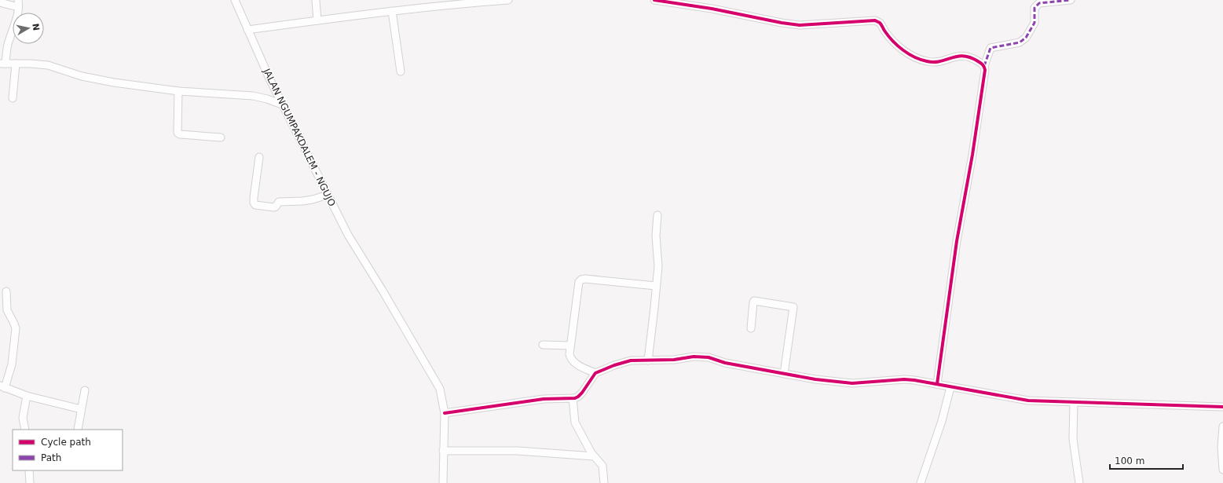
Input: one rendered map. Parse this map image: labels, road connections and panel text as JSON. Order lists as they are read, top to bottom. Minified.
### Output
{"streets":{"street":["JALAN NGUMPAKDALEM - NGUJO"]},"legend":["Cycle path","Path"],"scale_bar":"100 m","north":"right"}
